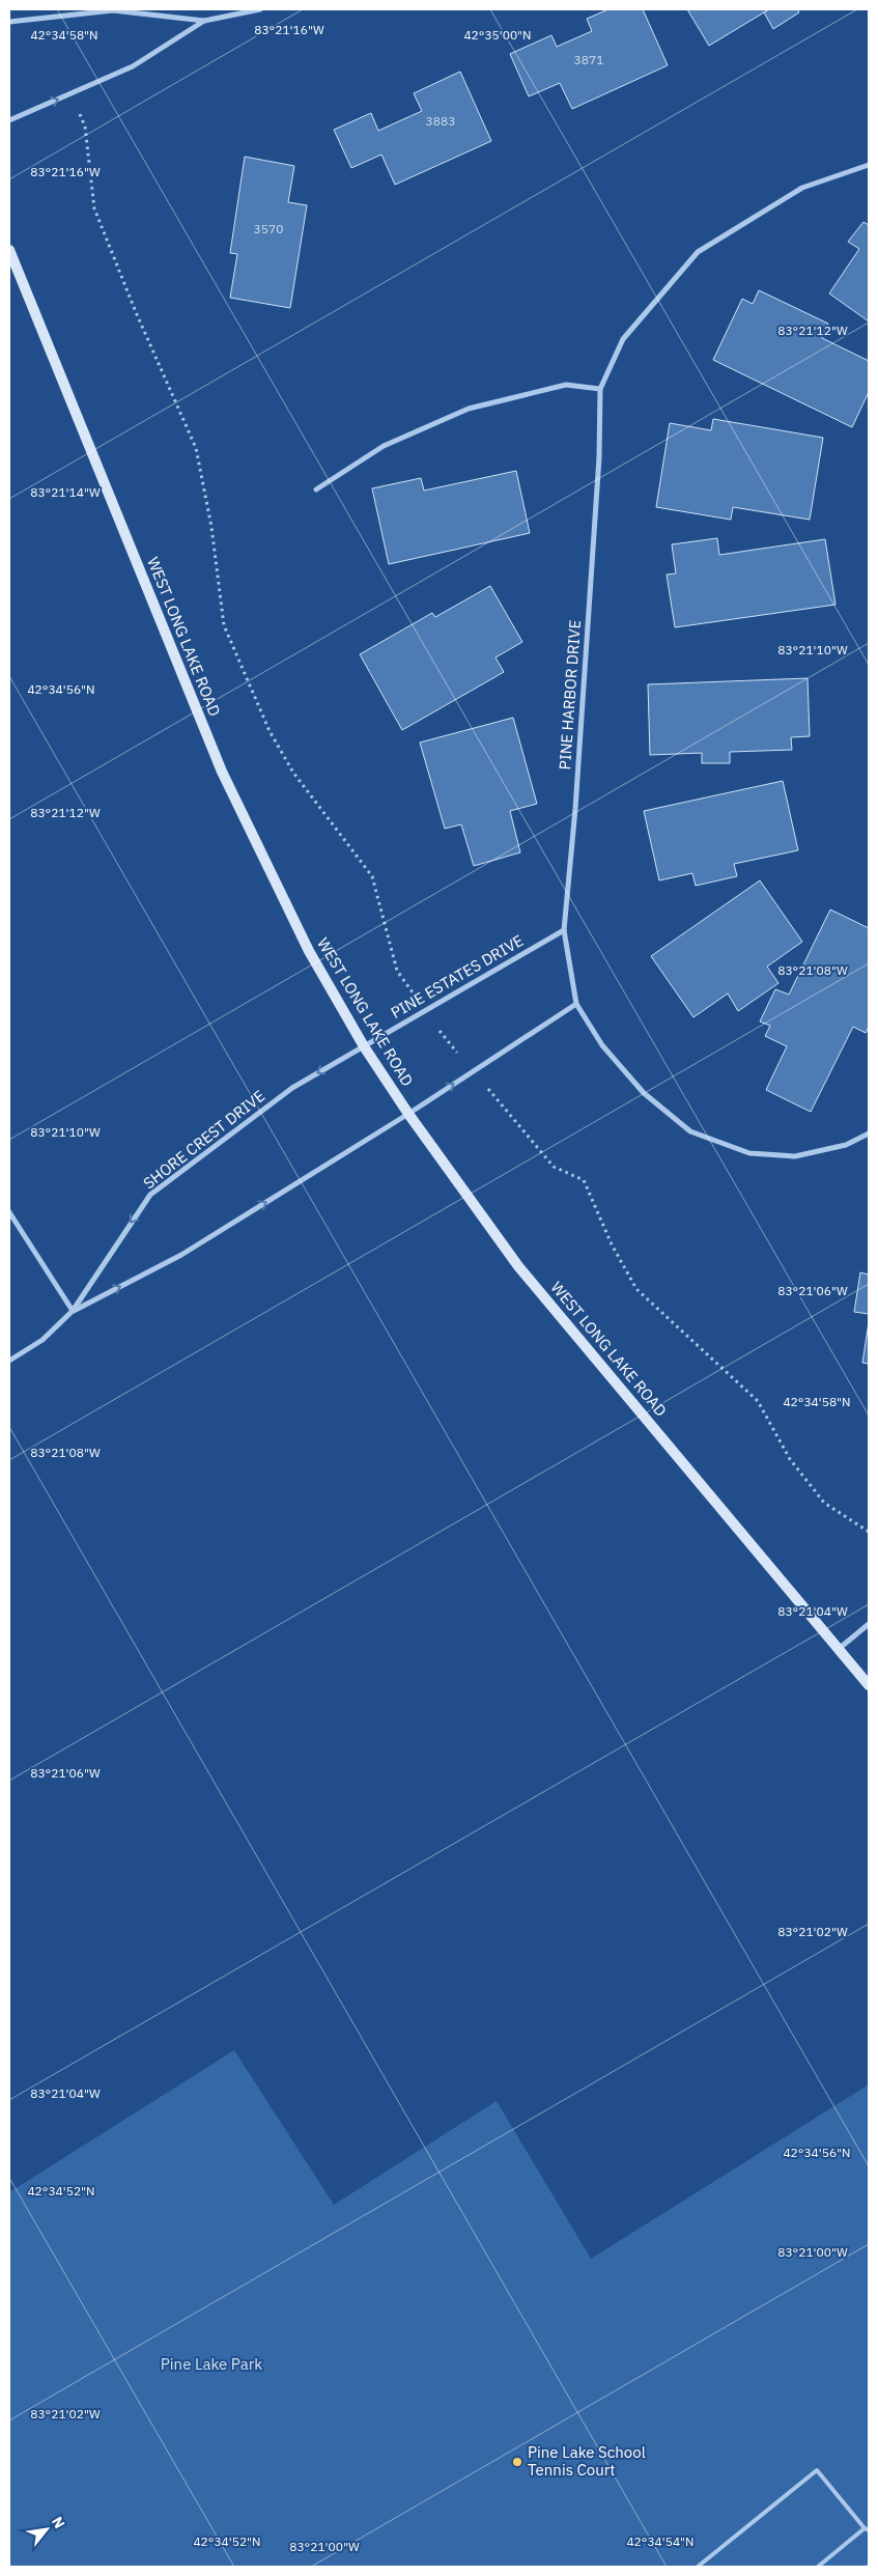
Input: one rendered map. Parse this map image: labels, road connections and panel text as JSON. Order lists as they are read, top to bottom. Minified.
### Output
{"streets":{"main road":["WEST LONG LAKE ROAD"],"street":["PINE HARBOR DRIVE","PINE ESTATES DRIVE","SHORE CREST DRIVE"]},"crossings":[["WEST LONG LAKE ROAD","PINE ESTATES DRIVE"],["WEST LONG LAKE ROAD","SHORE CREST DRIVE"],["PINE HARBOR DRIVE","PINE ESTATES DRIVE"],["PINE ESTATES DRIVE","SHORE CREST DRIVE"]],"parks":["Pine Lake Park"],"places":["Pine Lake School Tennis Court"],"house_numbers":["3871","3883","3570"],"north":"top right","coordinates":["83°21'16\"W","42°34'58\"N","42°35'00\"N","83°21'12\"W","83°21'14\"W","83°21'10\"W","42°34'56\"N","83°21'08\"W","83°21'06\"W","83°21'04\"W","83°21'02\"W","42°34'52\"N","83°21'00\"W","42°34'54\"N"]}
